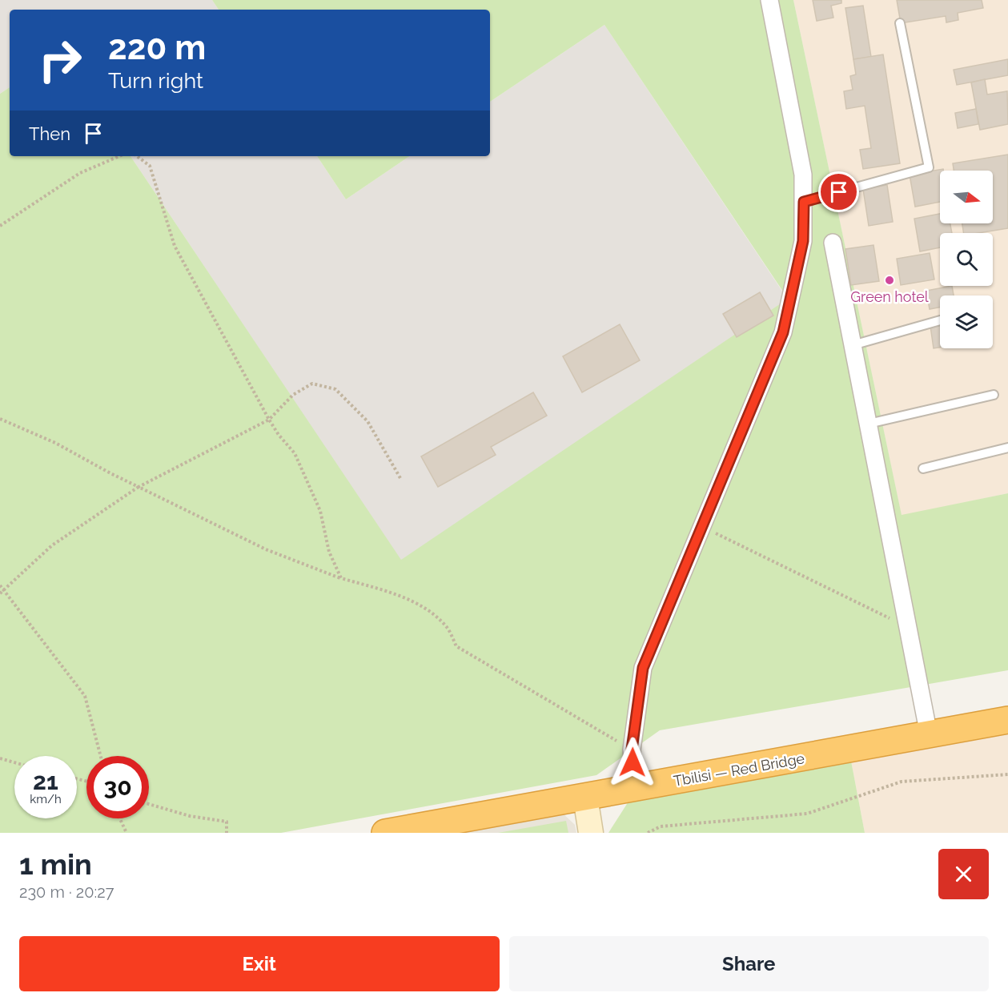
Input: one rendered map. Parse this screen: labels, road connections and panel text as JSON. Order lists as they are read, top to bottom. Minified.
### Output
{"streets":{"highway":["Tbilisi — Red Bridge"]},"places":["Green hotel"],"north":"right","page":{"turn":["220 m","Turn right"],"then":"Then","speed":"21 km/h","limit":"30","heading":["1 min","230 m · 20:27"],"buttons":["Exit","Share"]}}
